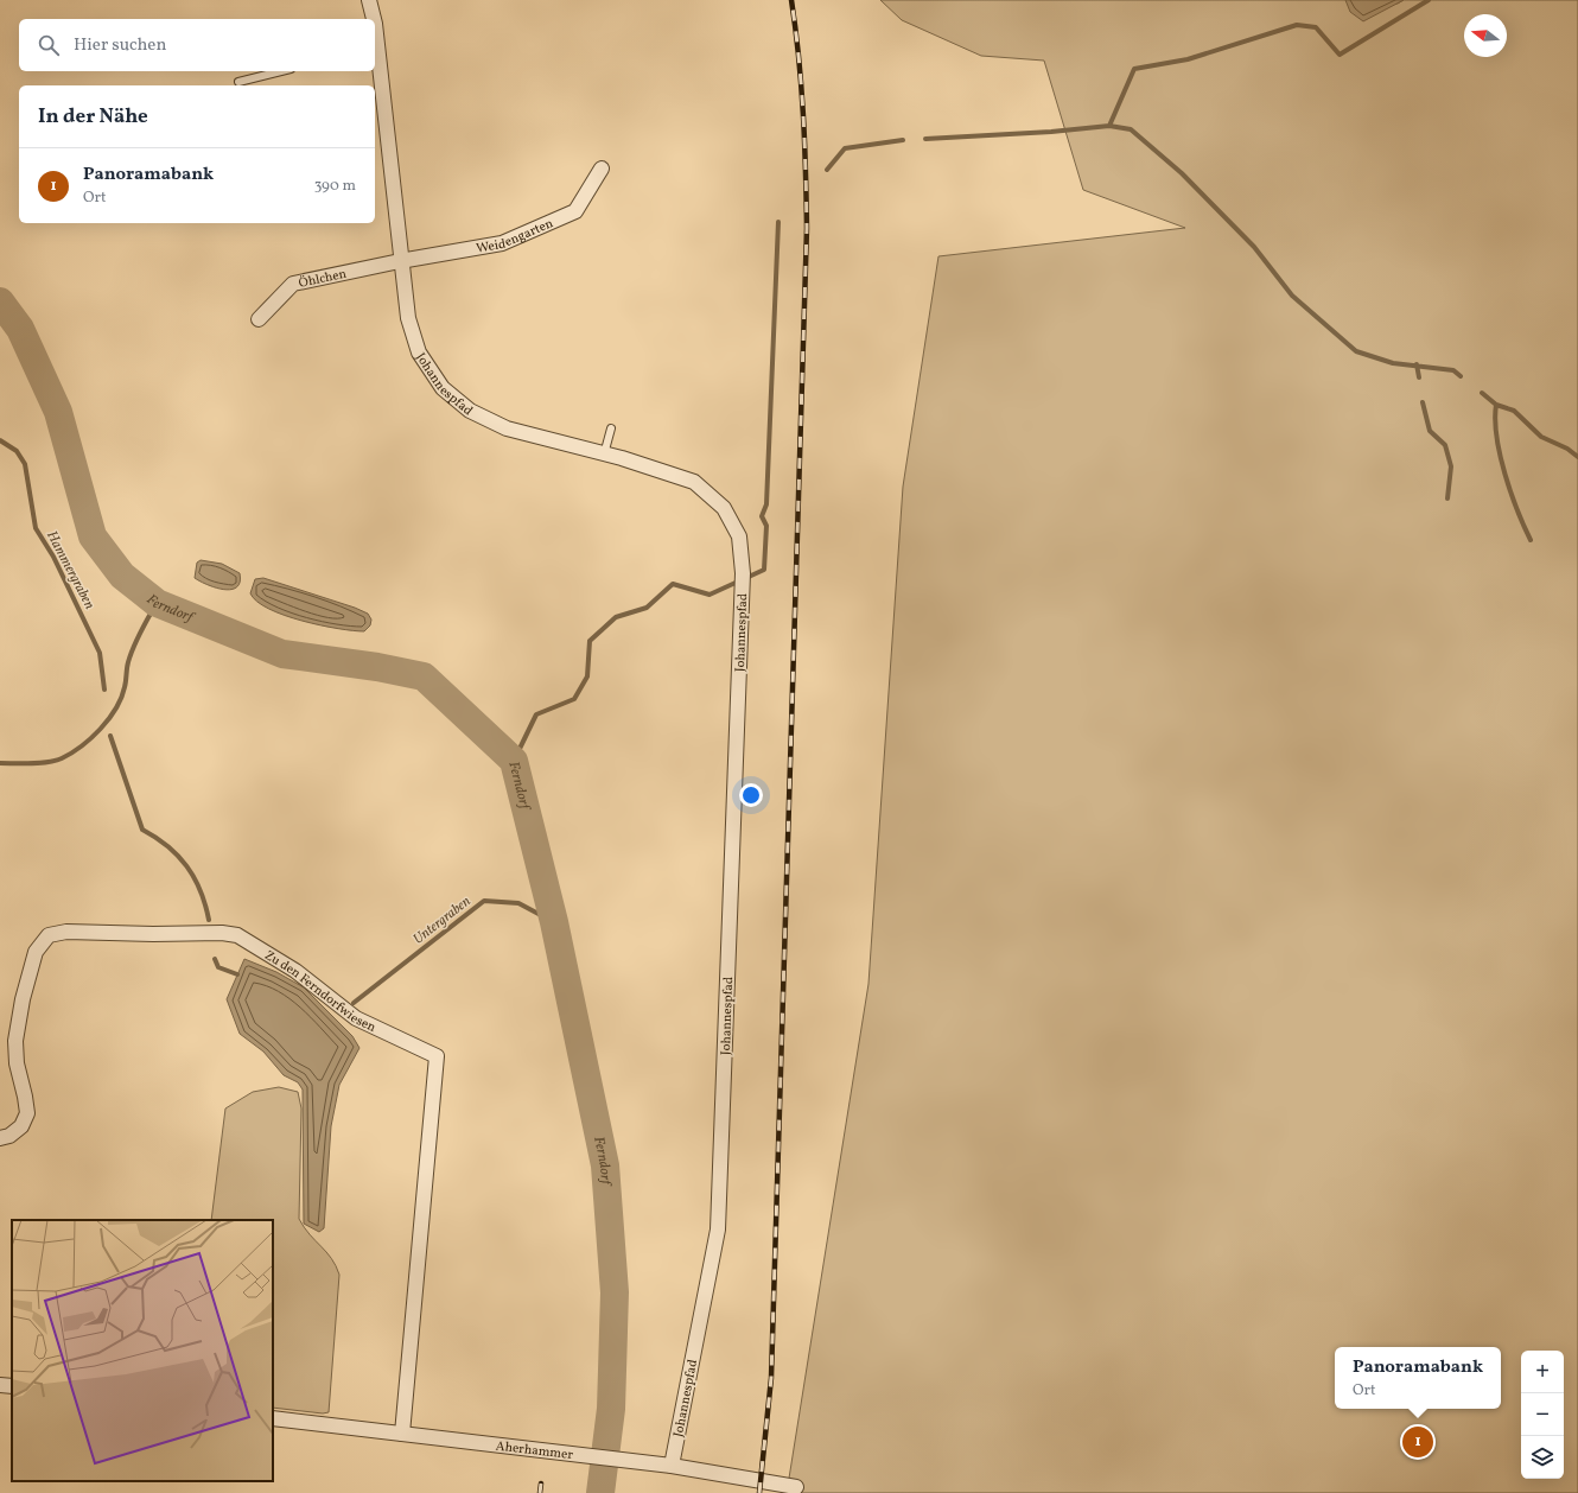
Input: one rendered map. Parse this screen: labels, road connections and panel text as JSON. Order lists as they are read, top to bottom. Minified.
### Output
{"streets":{"street":["Weidengarten","Öhlchen","Johannespfad","Zu den Ferndorfwiesen","Aherhammer"]},"crossings":[["Weidengarten","Öhlchen"],["Weidengarten","Johannespfad"],["Öhlchen","Johannespfad"],["Johannespfad","Aherhammer"],["Zu den Ferndorfwiesen","Aherhammer"]],"water":["Hammergraben","Ferndorf","Untergraben"],"north":"left","page":{"search":"Hier suchen","heading":"In der Nähe","list":[{"mark":"1","name":"Panoramabank","note":"Ort","value":"390 m"}],"popup":["Panoramabank","Ort"],"map_buttons":["+","−"],"pins":"1"}}
